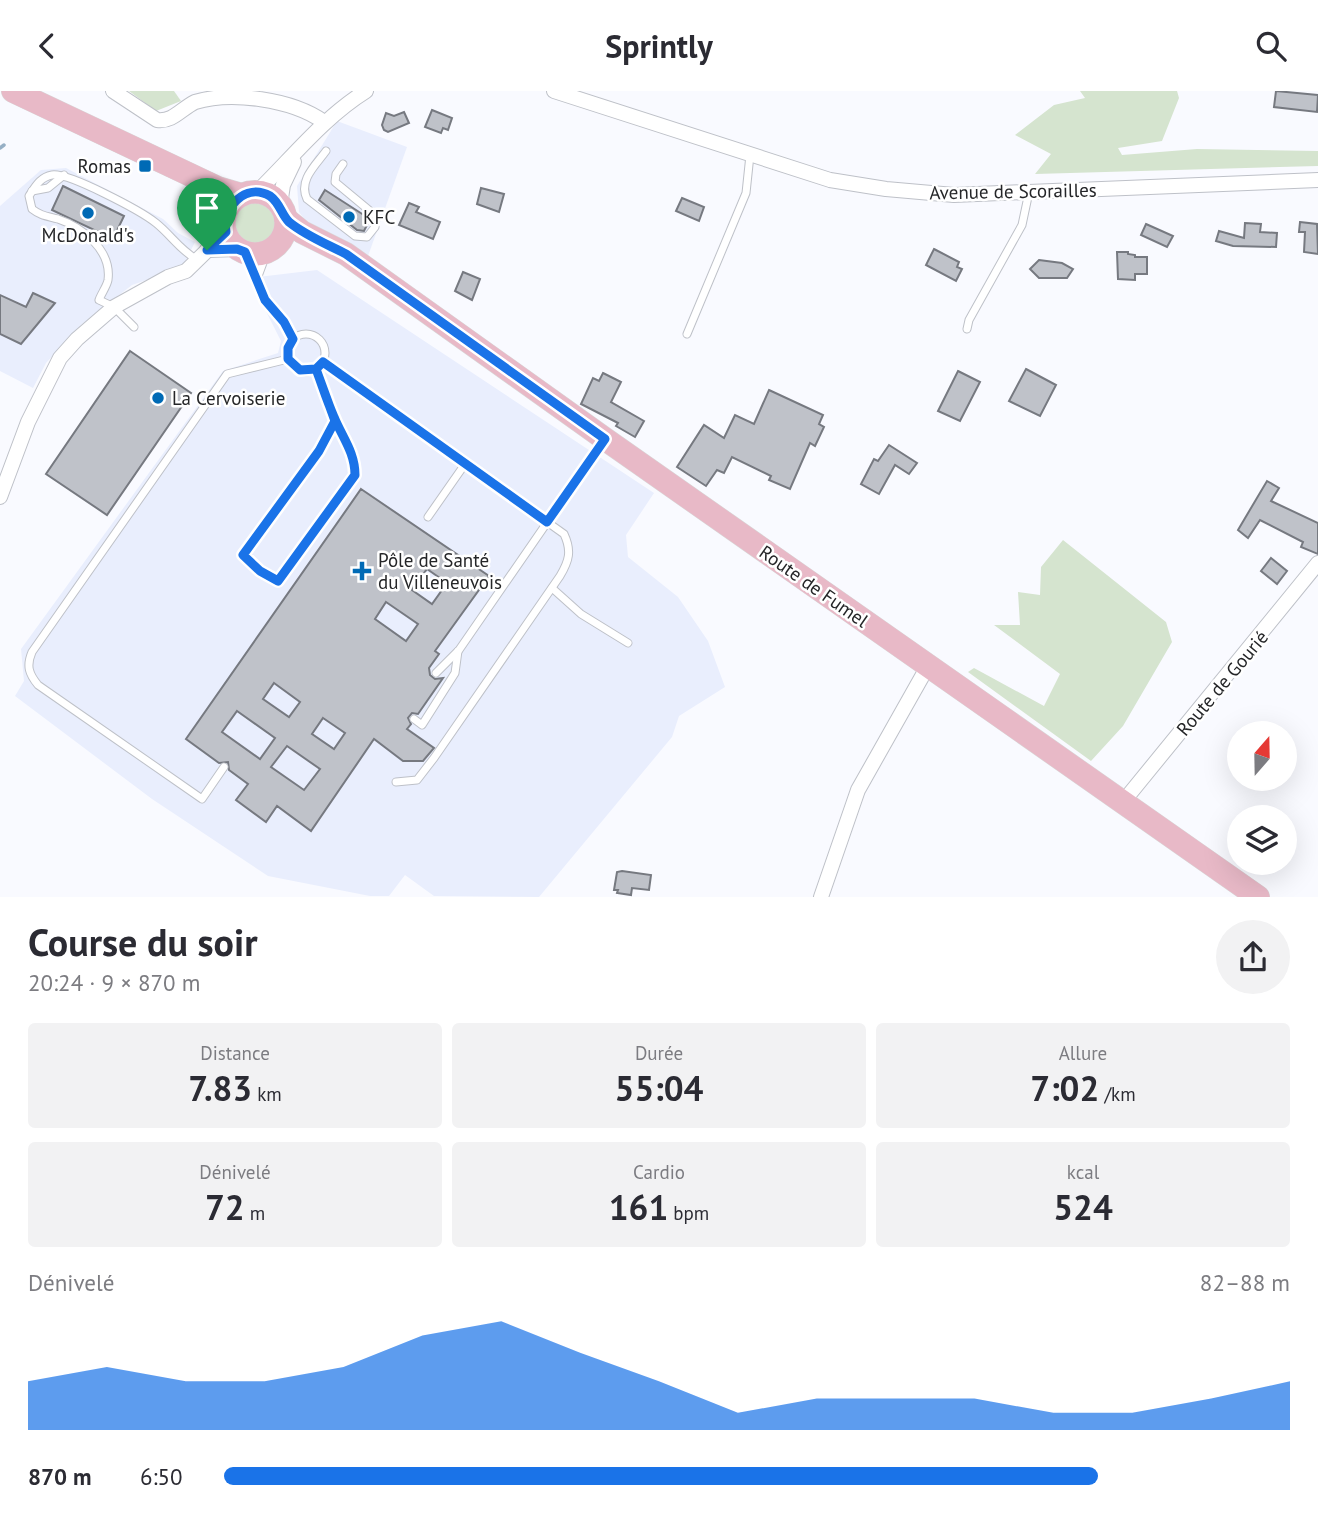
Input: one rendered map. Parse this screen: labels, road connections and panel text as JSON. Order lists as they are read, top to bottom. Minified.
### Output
{"streets":{"main road":["Route de Fumel"],"street":["Avenue de Scorailles","Route de Gourié"]},"crossings":[["Route de Fumel","Route de Gourié"]],"places":{"transit":["Romas"],"other":["McDonald's","KFC","La Cervoiserie"],"health":["Pôle de Santé du Villeneuvois"]},"north":"top","page":{"header":"Sprintly","heading":["Course du soir","20:24 · 9 × 870 m"],"stats":[["Distance","7.83 km"],["Durée","55:04"],["Allure","7:02 /km"],["Dénivelé","72 m"],["Cardio","161 bpm"],["kcal","524"]],"chart":["Dénivelé","82–88 m"],"list":[{"name":"870 m","note":"6:50"}]}}
